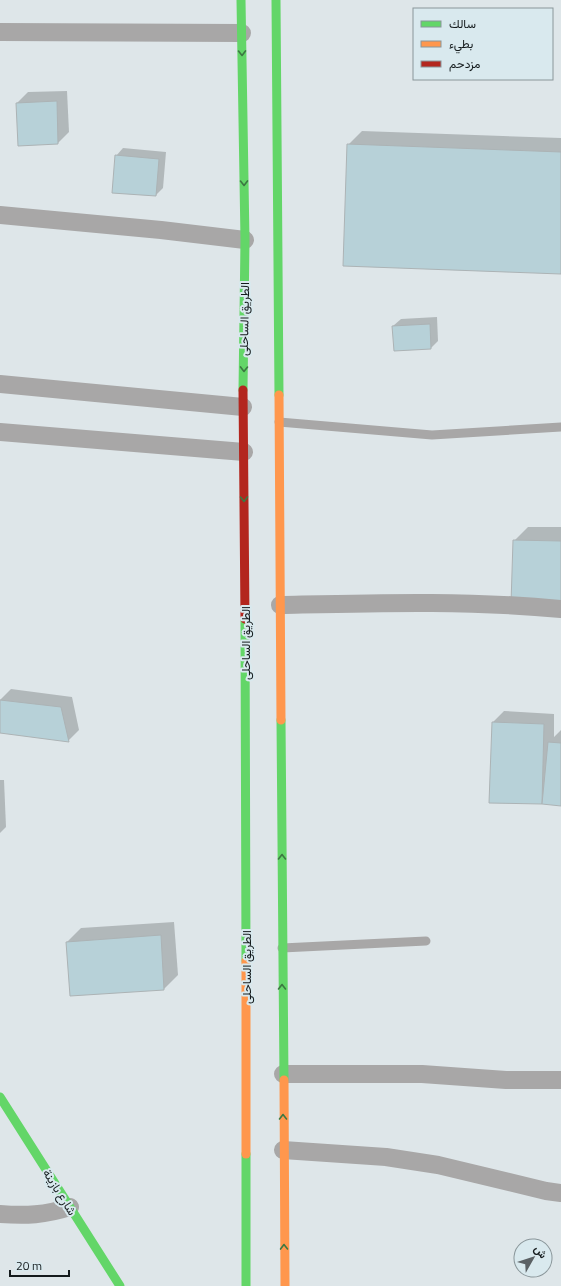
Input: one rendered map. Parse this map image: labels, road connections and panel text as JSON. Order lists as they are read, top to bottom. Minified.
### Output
{"streets":{"main road":["الطريق الساحلى","شارع بازينة"]},"legend":["سالك","بطيء","مزدحم"],"scale_bar":"20 m","north":"top right"}
